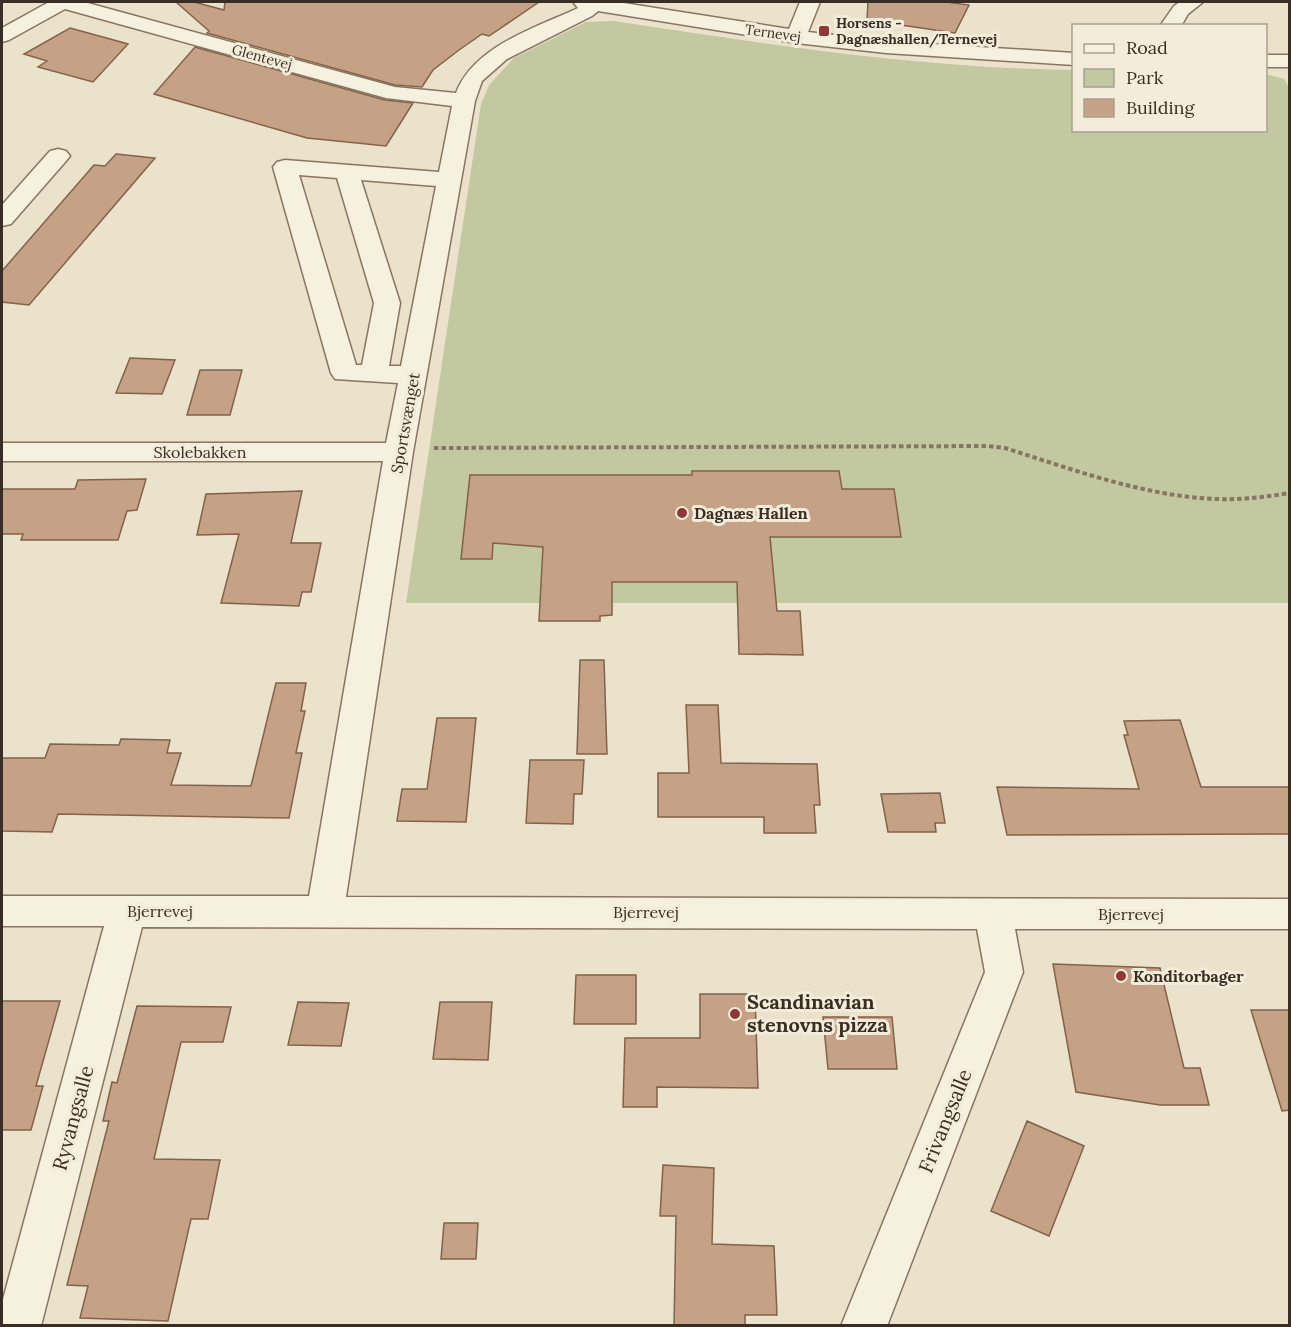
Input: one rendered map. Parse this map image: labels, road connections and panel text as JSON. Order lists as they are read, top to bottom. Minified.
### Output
{"streets":{"street":["Ternevej","Glentevej","Sportsvænget","Skolebakken","Bjerrevej","Ryvangsalle","Frivangsalle"]},"crossings":[["Ternevej","Sportsvænget"],["Glentevej","Sportsvænget"],["Sportsvænget","Skolebakken"],["Sportsvænget","Bjerrevej"],["Bjerrevej","Ryvangsalle"],["Bjerrevej","Frivangsalle"]],"places":{"transit":["Horsens - Dagnæshallen/Ternevej"],"other":["Dagnæs Hallen","Konditorbager","Scandinavian stenovns pizza"]},"legend":["Road","Park","Building"]}
